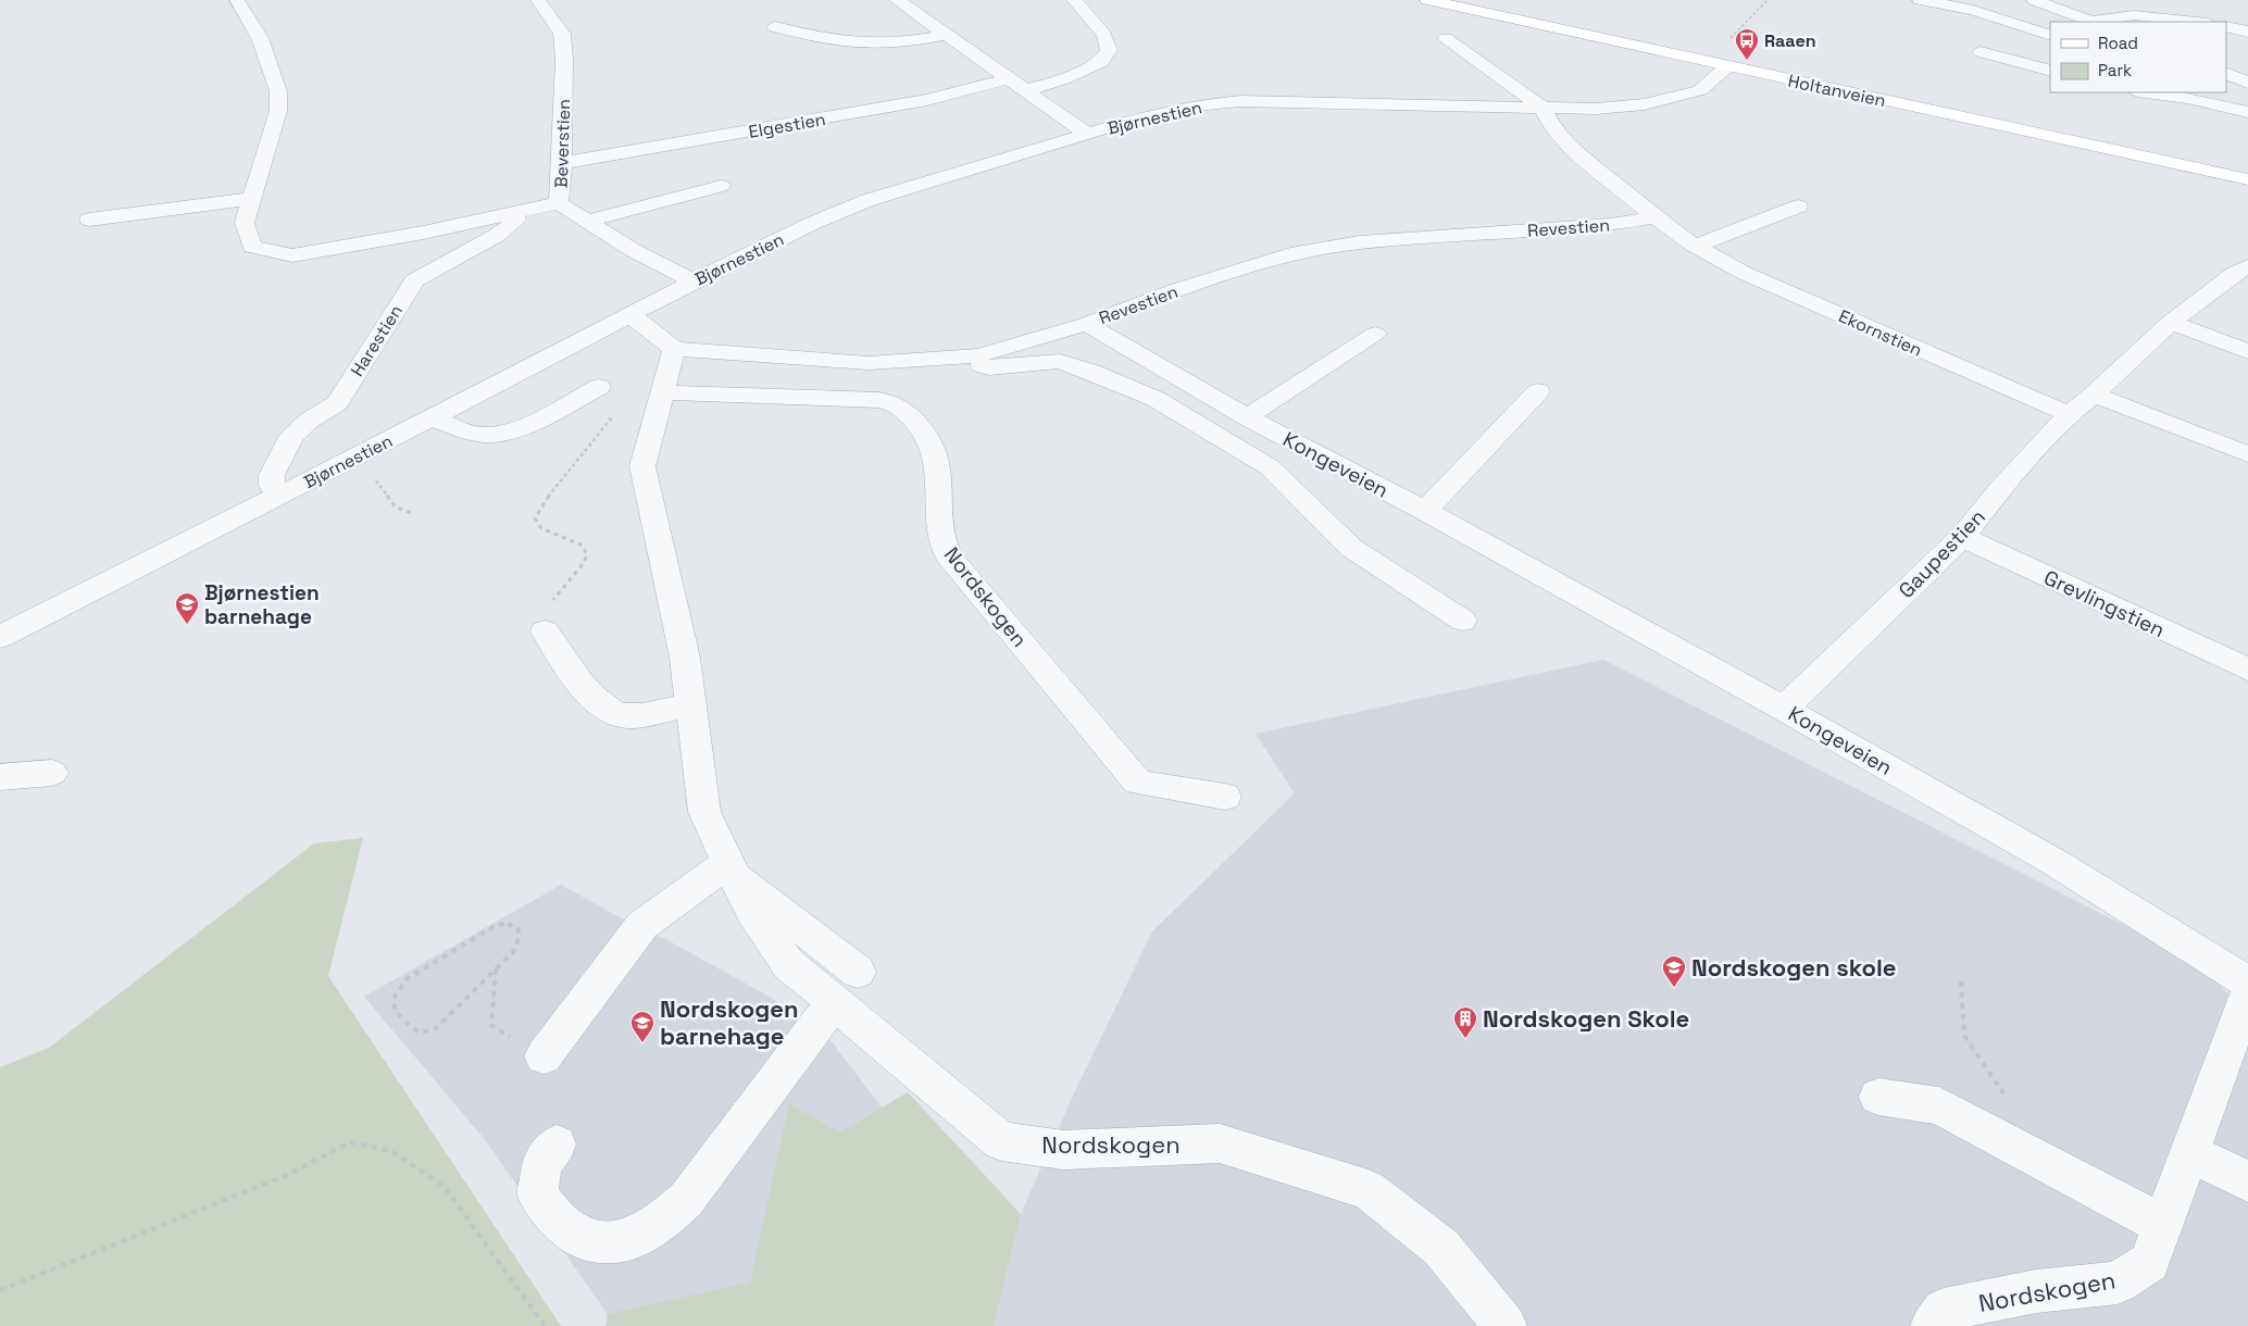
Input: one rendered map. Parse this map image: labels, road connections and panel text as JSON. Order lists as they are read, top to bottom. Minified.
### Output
{"streets":{"main road":["Holtanveien"],"street":["Bjørnestien","Elgestien","Beverstien","Revestien","Ekornstien","Harestien","Kongeveien","Gaupestien","Nordskogen","Grevlingstien"]},"crossings":[["Holtanveien","Bjørnestien"],["Bjørnestien","Beverstien"],["Bjørnestien","Ekornstien"],["Bjørnestien","Harestien"],["Elgestien","Beverstien"],["Revestien","Ekornstien"],["Revestien","Kongeveien"],["Revestien","Nordskogen"],["Ekornstien","Gaupestien"],["Kongeveien","Gaupestien"],["Gaupestien","Grevlingstien"]],"places":{"bus stop":["Raaen"],"school or university":["Bjørnestien barnehage","Nordskogen skole","Nordskogen barnehage"],"building":["Nordskogen Skole"]},"legend":["Road","Park"]}
